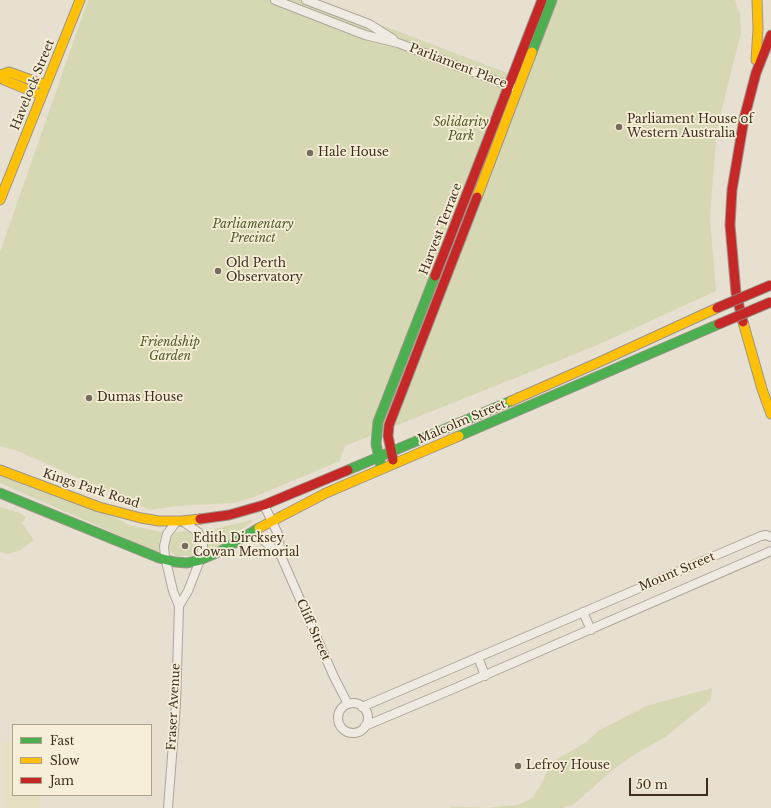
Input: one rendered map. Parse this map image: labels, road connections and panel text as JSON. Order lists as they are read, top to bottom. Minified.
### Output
{"streets":{"main road":["Havelock Street","Harvest Terrace","Malcolm Street","Kings Park Road"],"street":["Parliament Place","Mount Street","Cliff Street","Fraser Avenue"]},"crossings":[["Parliament Place","Harvest Terrace"],["Harvest Terrace","Malcolm Street"],["Malcolm Street","Kings Park Road"],["Malcolm Street","Cliff Street"],["Malcolm Street","Fraser Avenue"],["Kings Park Road","Fraser Avenue"],["Mount Street","Cliff Street"]],"parks":["Solidarity Park","Parliamentary Precinct","Friendship Garden"],"places":["Parliament House of Western Australia","Hale House","Old Perth Observatory","Dumas House","Edith Dircksey Cowan Memorial","Lefroy House"],"legend":["Fast","Slow","Jam"],"scale_bar":"50 m"}
